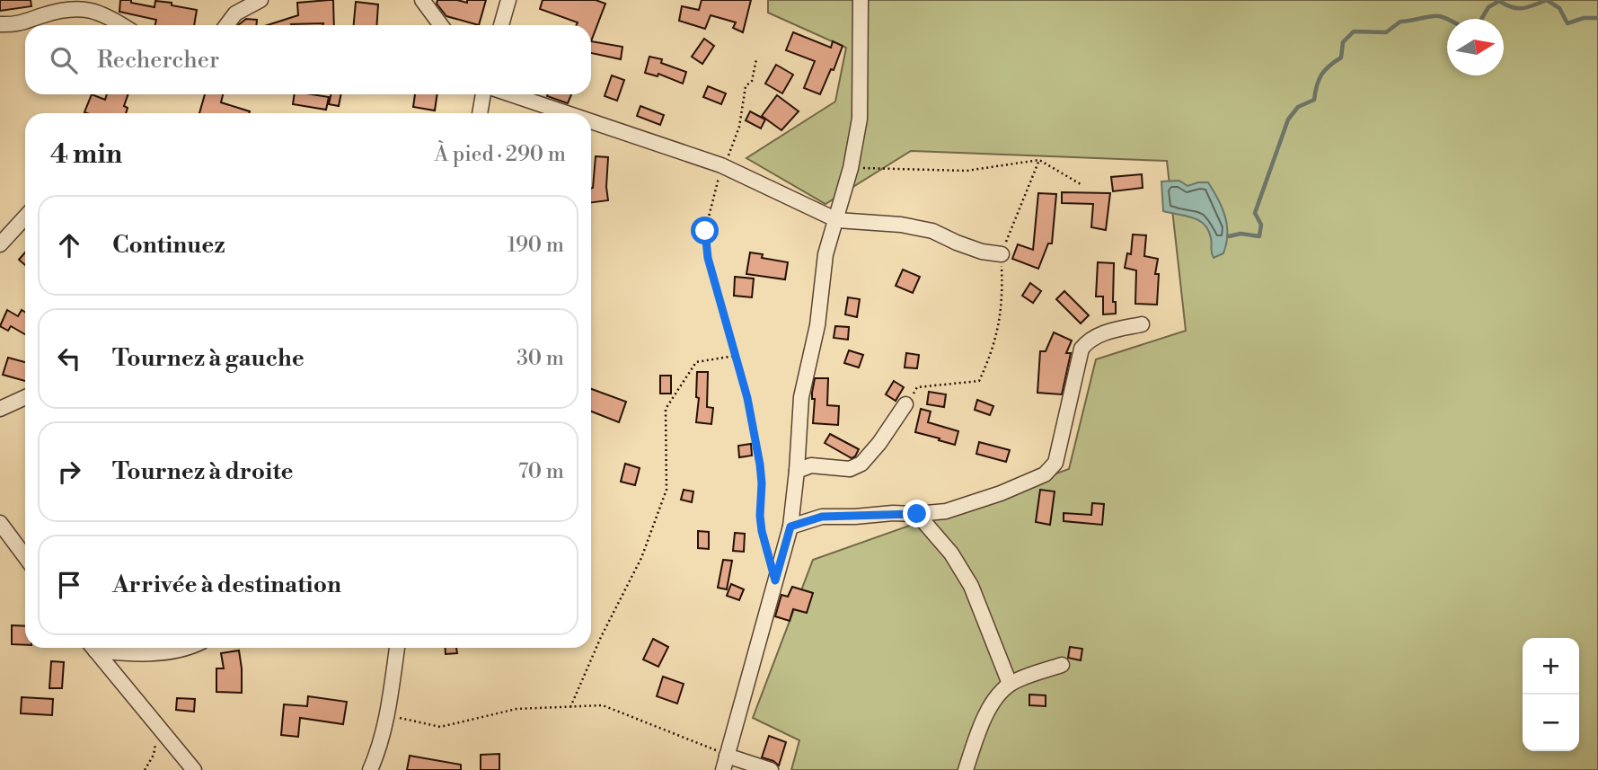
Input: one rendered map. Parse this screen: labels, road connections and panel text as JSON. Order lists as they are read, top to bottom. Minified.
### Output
{"north":"right","page":{"search":"Rechercher","heading":["4 min","À pied · 290 m"],"list":[["Continuez","190 m"],["Tournez à gauche","30 m"],["Tournez à droite","70 m"],"Arrivée à destination"],"map_buttons":["+","−"]}}
